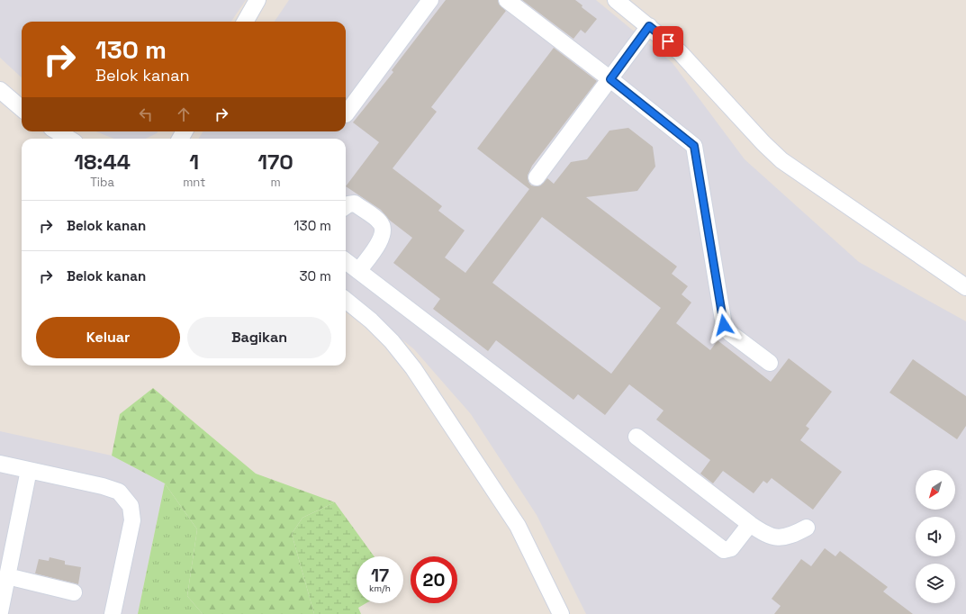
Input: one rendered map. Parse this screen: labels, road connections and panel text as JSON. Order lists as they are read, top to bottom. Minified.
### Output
{"north":"bottom left","page":{"turn":["130 m","Belok kanan"],"eta":["18:44","Tiba","1","mnt","170","m"],"list":[{"name":"Belok kanan","value":"130 m"},{"name":"Belok kanan","value":"30 m"}],"buttons":["Keluar","Bagikan"],"speed":"17 km/h","limit":"20"}}
